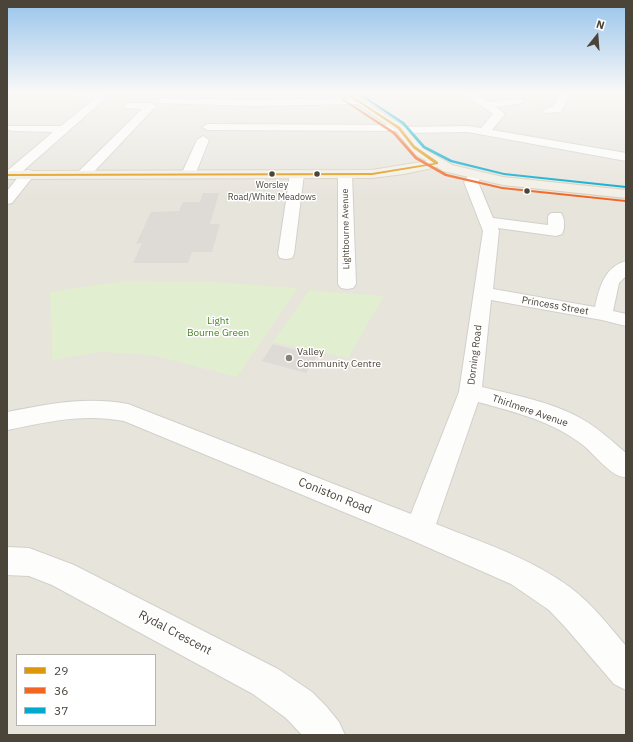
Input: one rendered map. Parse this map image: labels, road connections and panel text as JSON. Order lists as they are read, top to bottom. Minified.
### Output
{"streets":{"street":["Lightbourne Avenue","Princess Street","Dorning Road","Thirlmere Avenue","Coniston Road","Rydal Crescent"]},"crossings":[["Princess Street","Dorning Road"],["Dorning Road","Thirlmere Avenue"],["Dorning Road","Coniston Road"]],"parks":["Light Bourne Green"],"places":["Worsley Road/White Meadows","Valley Community Centre"],"lines":["transit line 29","transit line 36","transit line 37"],"legend":["29","36","37"],"north":"top"}
